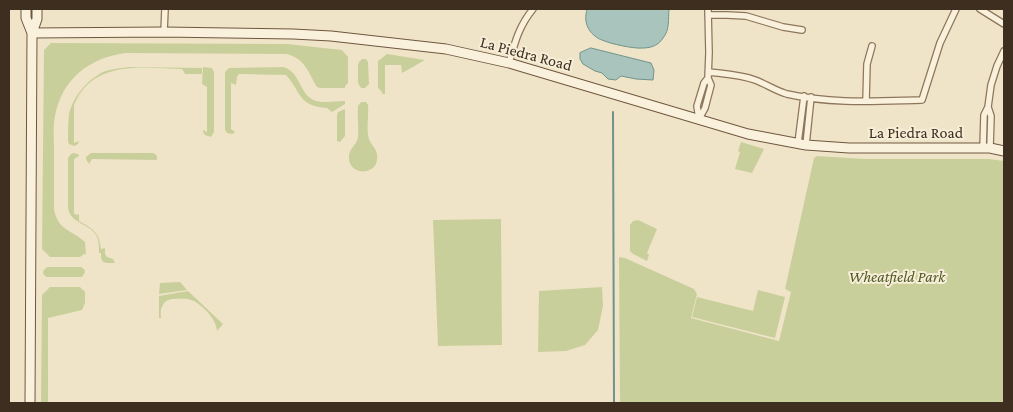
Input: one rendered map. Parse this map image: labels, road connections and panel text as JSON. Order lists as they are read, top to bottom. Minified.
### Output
{"streets":{"street":["La Piedra Road"]},"parks":["Wheatfield Park"]}
